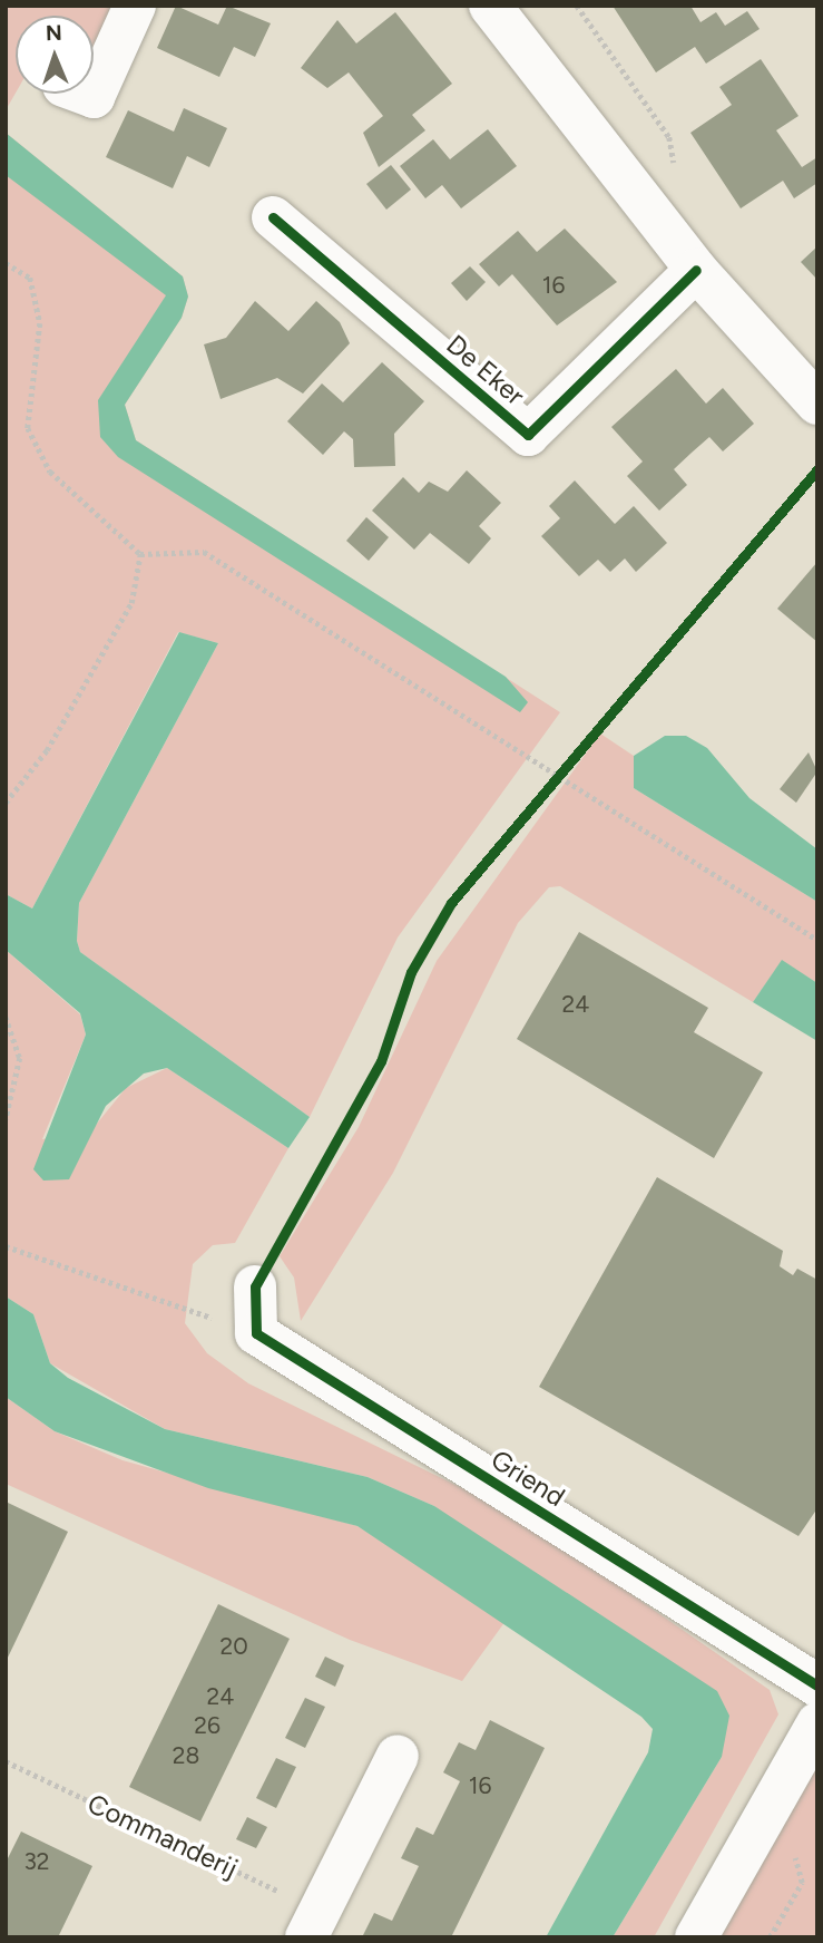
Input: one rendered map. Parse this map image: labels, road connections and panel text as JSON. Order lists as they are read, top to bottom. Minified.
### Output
{"streets":{"street":["De Eker","Griend"],"path":["Commanderij"]},"house_numbers":["16","24","20","24","26","28","16","32"],"north":"top"}
